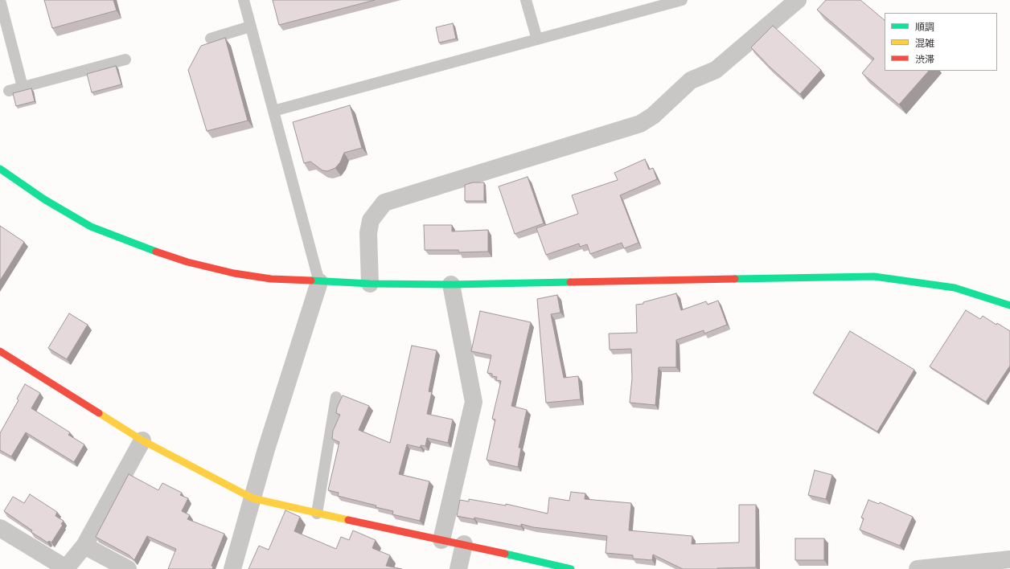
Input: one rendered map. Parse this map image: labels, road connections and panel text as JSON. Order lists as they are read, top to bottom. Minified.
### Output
{"legend":["順調","混雑","渋滞"]}
